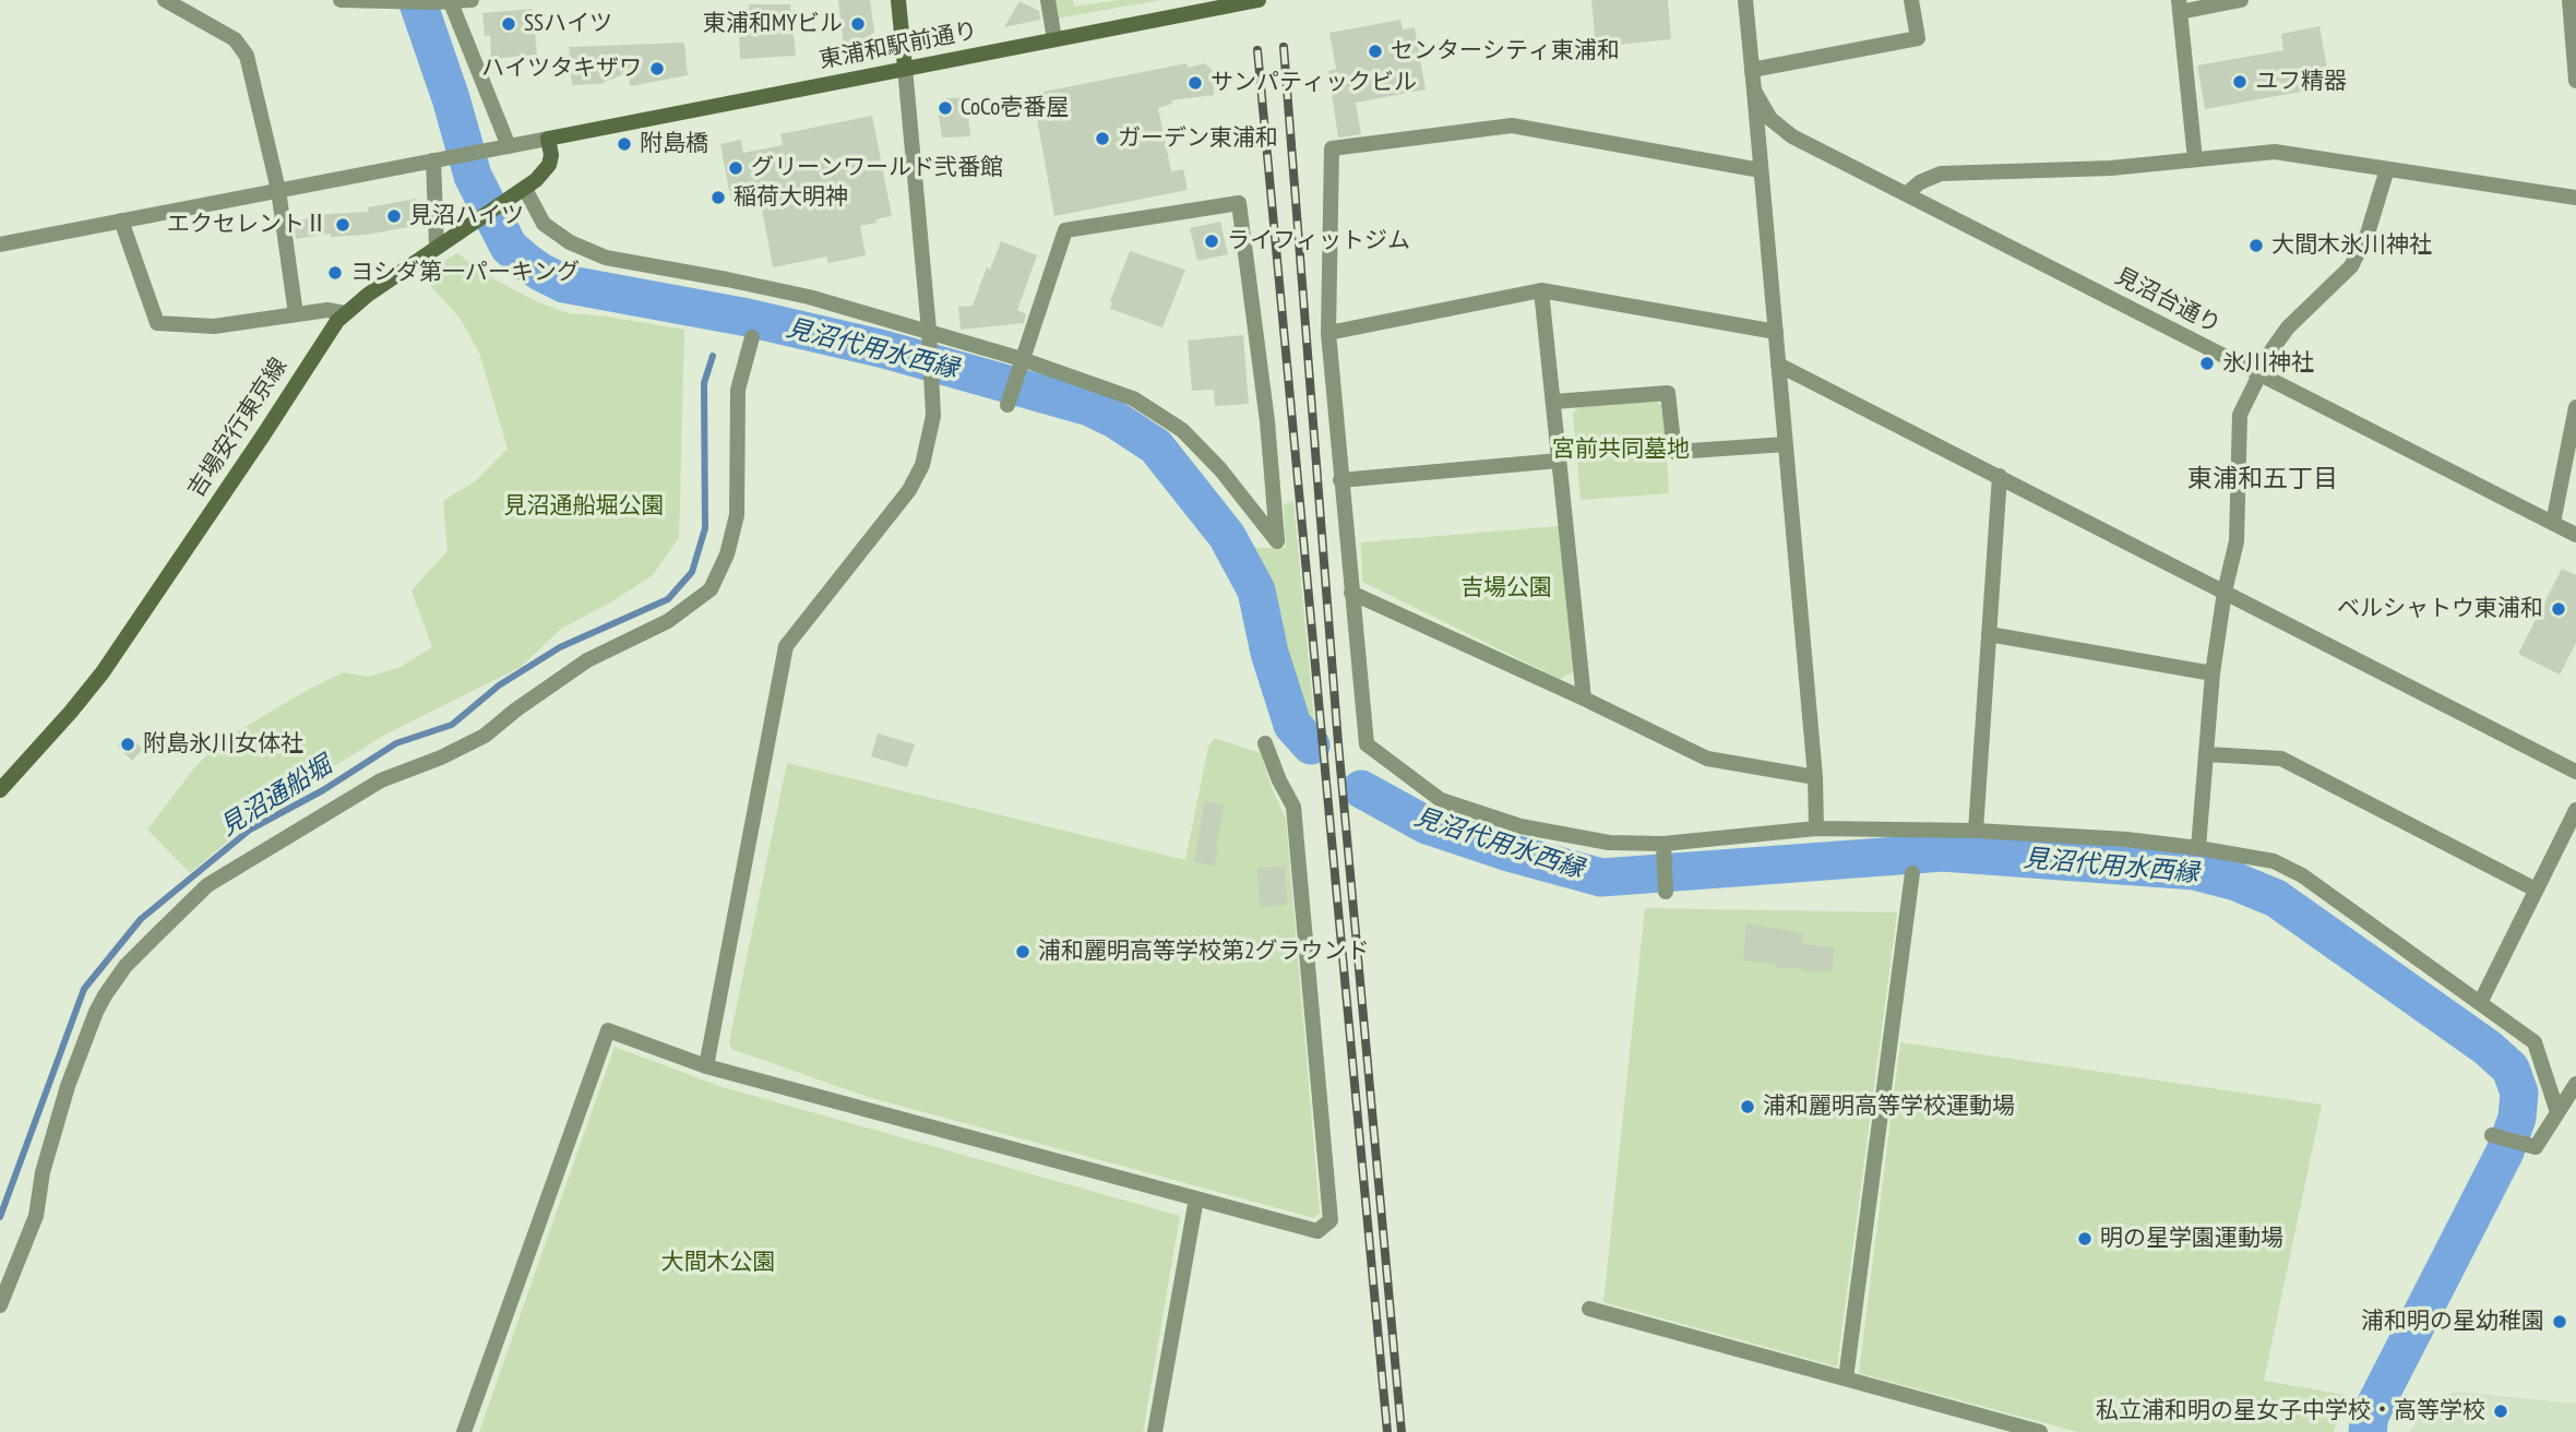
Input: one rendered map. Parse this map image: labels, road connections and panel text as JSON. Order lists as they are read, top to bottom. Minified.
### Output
{"streets":{"main road":["東浦和駅前通り","吉場安行東京線"],"street":["見沼台通り"]},"crossings":[["東浦和駅前通り","吉場安行東京線"]],"districts":["東浦和五丁目"],"water":["見沼代用水西縁","見沼通船堀"],"parks":["宮前共同墓地","見沼通船堀公園","吉場公園","大間木公園"],"places":["SSハイツ","東浦和MYビル","センターシティ東浦和","ハイツタキザワ","ユフ精器","サンパティックビル","CoCo壱番屋","ガーデン東浦和","附島橋","グリーンワールド弐番館","稲荷大明神","見沼ハイツ","エクセレントⅡ","ライフィットジム","大間木氷川神社","ヨシダ第一パーキング","氷川神社","ベルシャトウ東浦和","附島氷川女体社","浦和麗明高等学校第2グラウンド","浦和麗明高等学校運動場","明の星学園運動場","浦和明の星幼稚園","私立浦和明の星女子中学校・高等学校"]}
